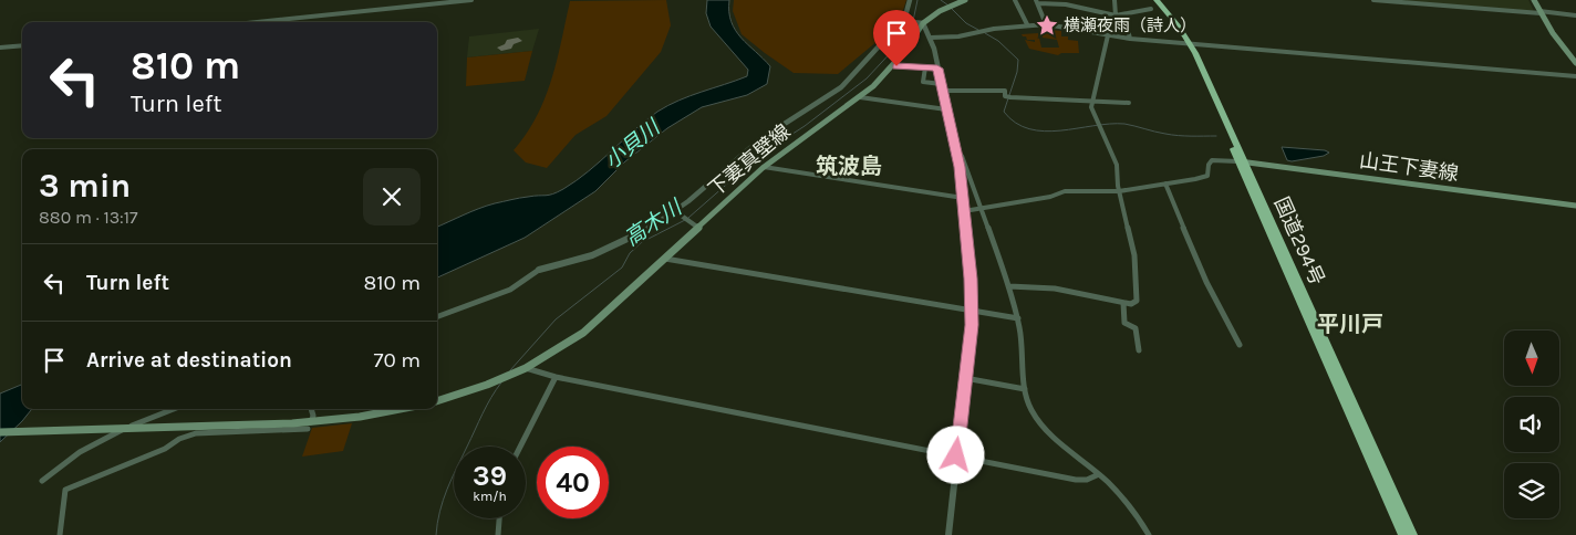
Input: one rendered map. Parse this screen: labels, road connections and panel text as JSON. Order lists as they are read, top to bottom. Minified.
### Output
{"streets":{"highway":["国道294号"],"main road":["下妻真壁線","山王下妻線"]},"crossings":[["山王下妻線","国道294号"]],"districts":["筑波島","平川戸"],"water":["小貝川","高木川"],"places":{"place":["横瀬夜雨（詩人）"]},"north":"bottom","page":{"turn":["810 m","Turn left"],"heading":["3 min","880 m · 13:17"],"list":[{"name":"Turn left","value":"810 m"},{"name":"Arrive at destination","value":"70 m"}],"speed":"39 km/h","limit":"40"}}
